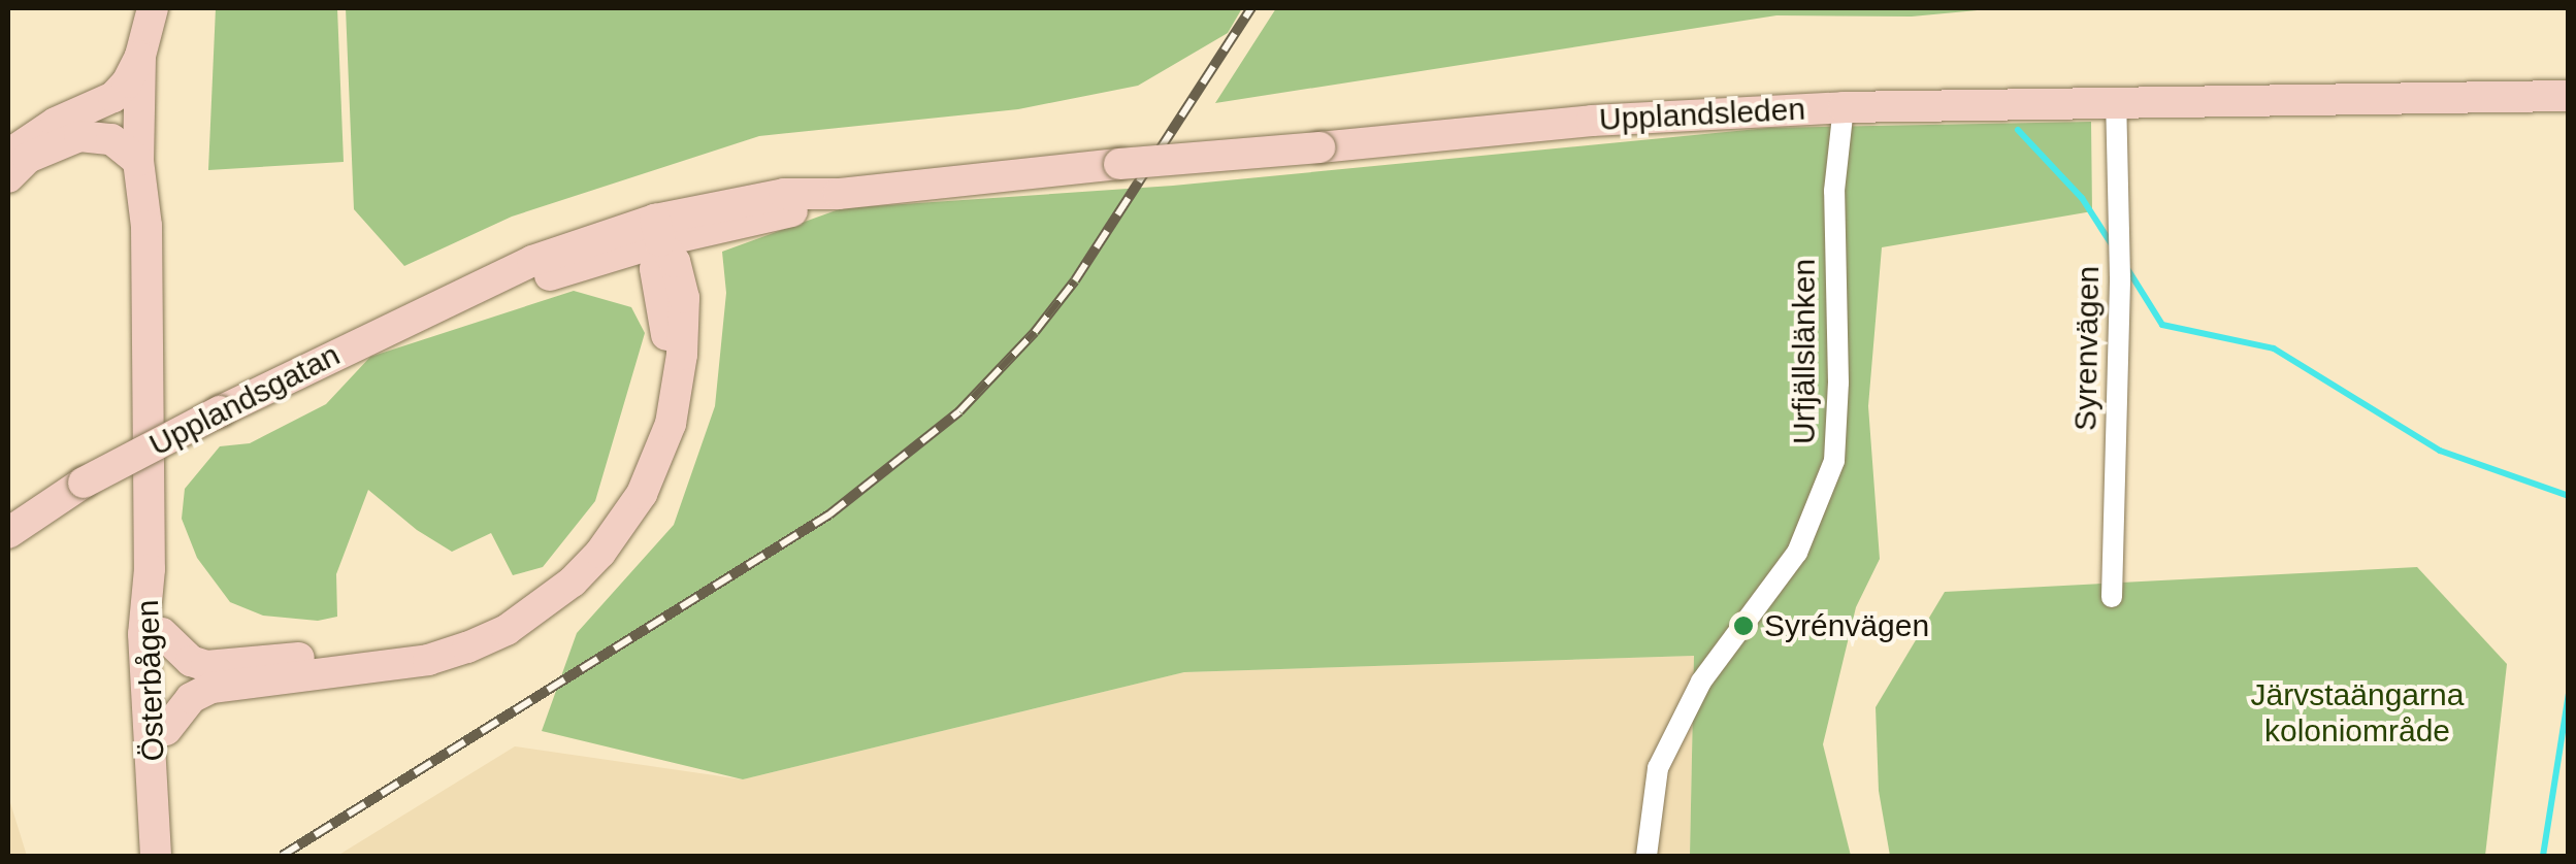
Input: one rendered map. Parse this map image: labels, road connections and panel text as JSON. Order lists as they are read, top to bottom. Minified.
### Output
{"streets":{"main road":["Upplandsleden","Upplandsgatan","Österbågen"],"street":["Syrenvägen","Urfjällslänken"]},"crossings":[["Upplandsleden","Syrenvägen"],["Upplandsleden","Urfjällslänken"],["Upplandsleden","Upplandsgatan"]],"parks":["Järvstaängarna koloniområde"],"places":["Syrénvägen"]}
